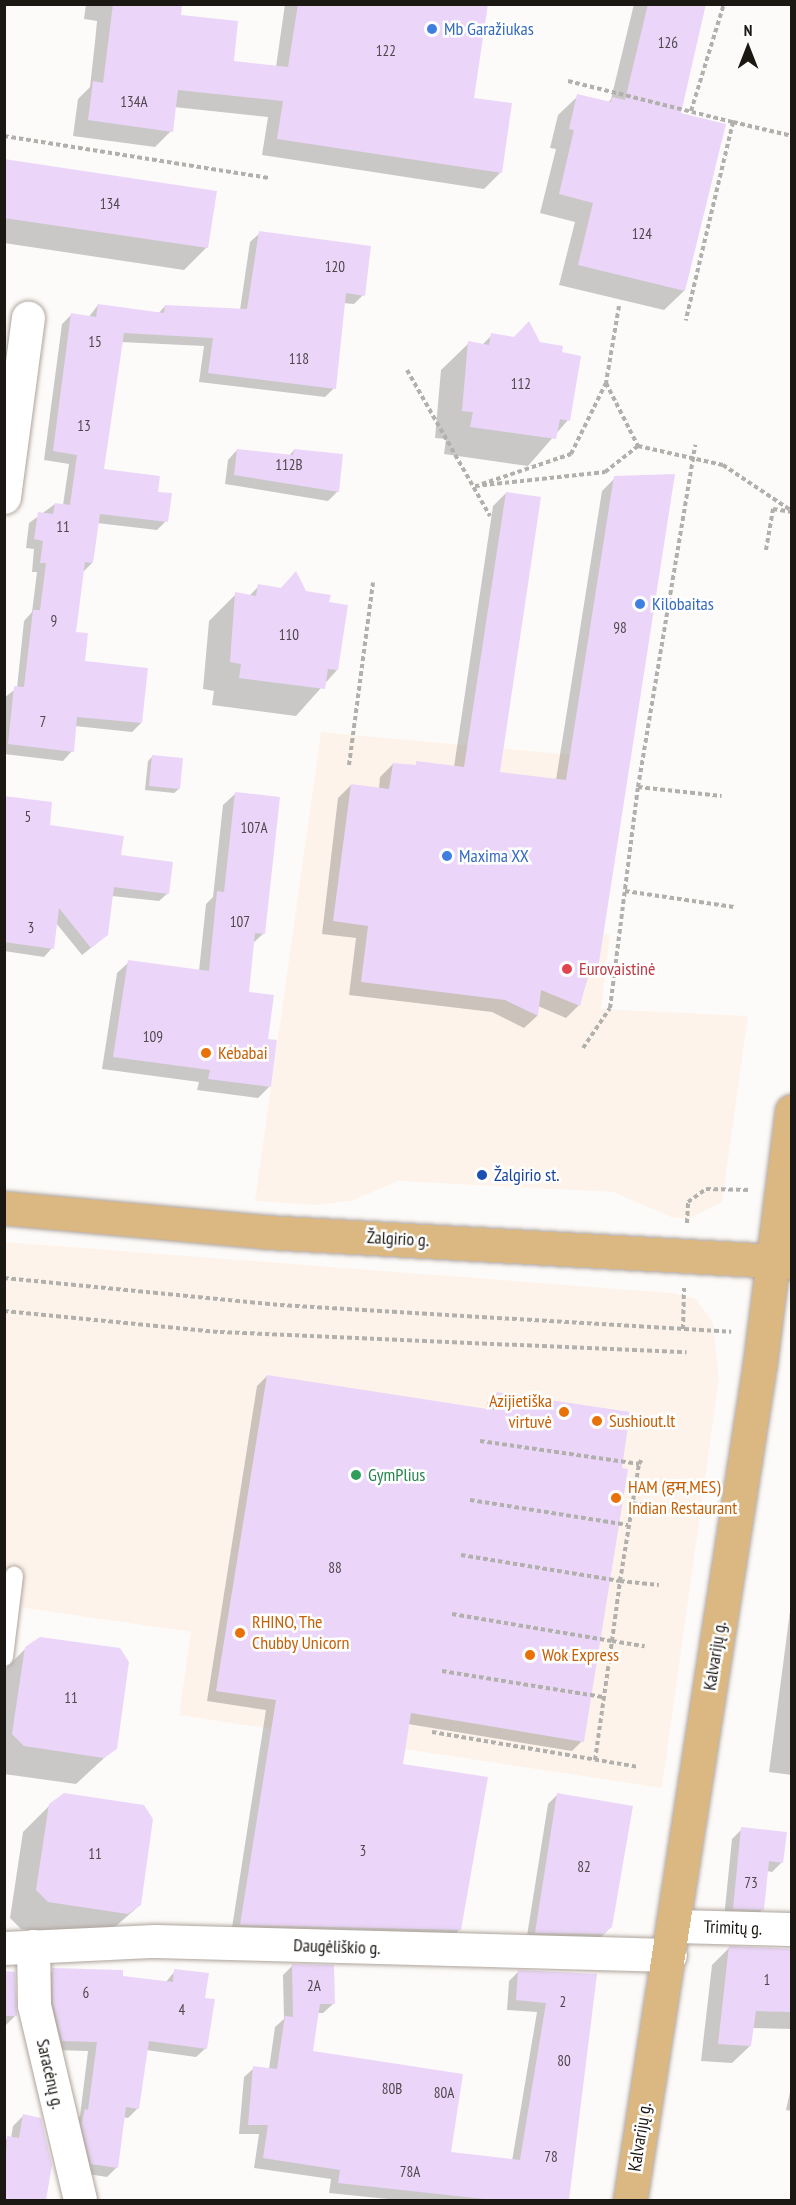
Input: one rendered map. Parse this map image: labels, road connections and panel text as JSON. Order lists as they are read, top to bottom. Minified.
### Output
{"streets":{"main road":["Žalgirio g.","Kalvarijų g."],"street":["Trimitų g.","Daugėliškio g.","Saracėnų g."]},"crossings":[["Žalgirio g.","Kalvarijų g."],["Kalvarijų g.","Trimitų g."],["Kalvarijų g.","Daugėliškio g."],["Trimitų g.","Daugėliškio g."],["Daugėliškio g.","Saracėnų g."]],"places":["Mb Garažiukas","Kilobaitas","Maxima XX","Eurovaistinė","Kebabai","Žalgirio st.","Azijietiška virtuvė","Sushiout.lt","GymPlius","HAM (हम,MES) Indian Restaurant","RHINO, The Chubby Unicorn","Wok Express"],"house_numbers":["126","122","134A","134","124","120","15","118","112","13","112B","11","9","98","110","7","5","107A","107","3","109","88","11","3","11","82","73","1","2A","6","2","4","80","80B","80A","78","78A"],"north":"top"}
